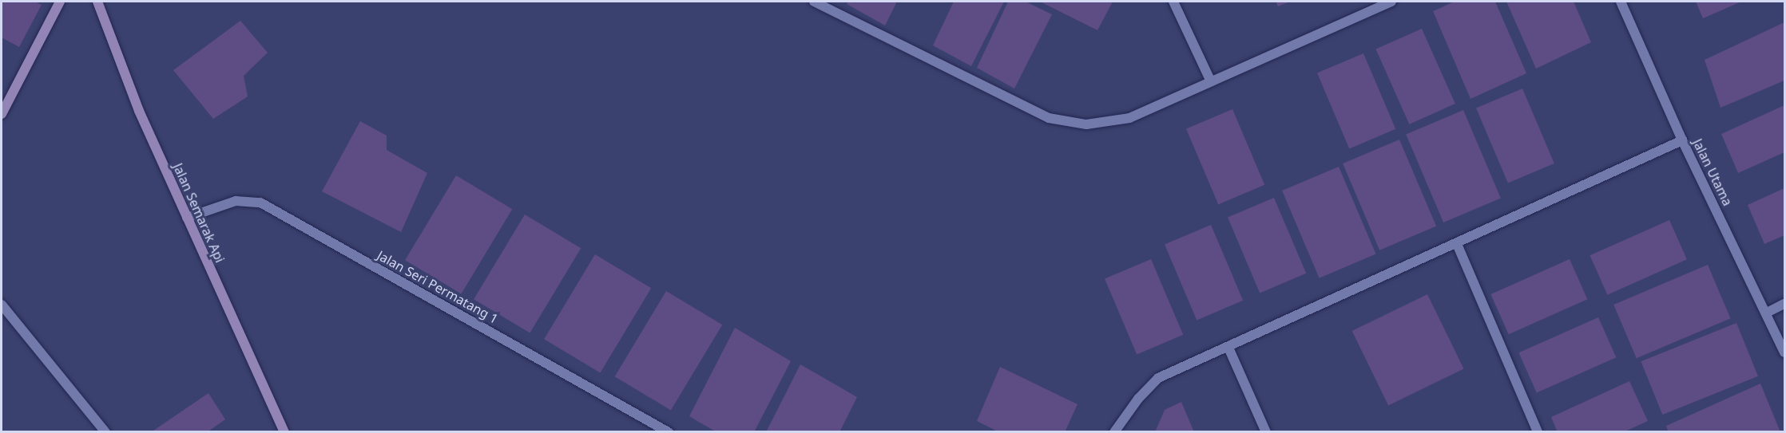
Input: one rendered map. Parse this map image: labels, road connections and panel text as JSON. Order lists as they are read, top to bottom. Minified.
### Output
{"streets":{"street":["Jalan Utama","Jalan Semarak Api","Jalan Seri Permatang 1"]},"crossings":[["Jalan Semarak Api","Jalan Seri Permatang 1"]]}
